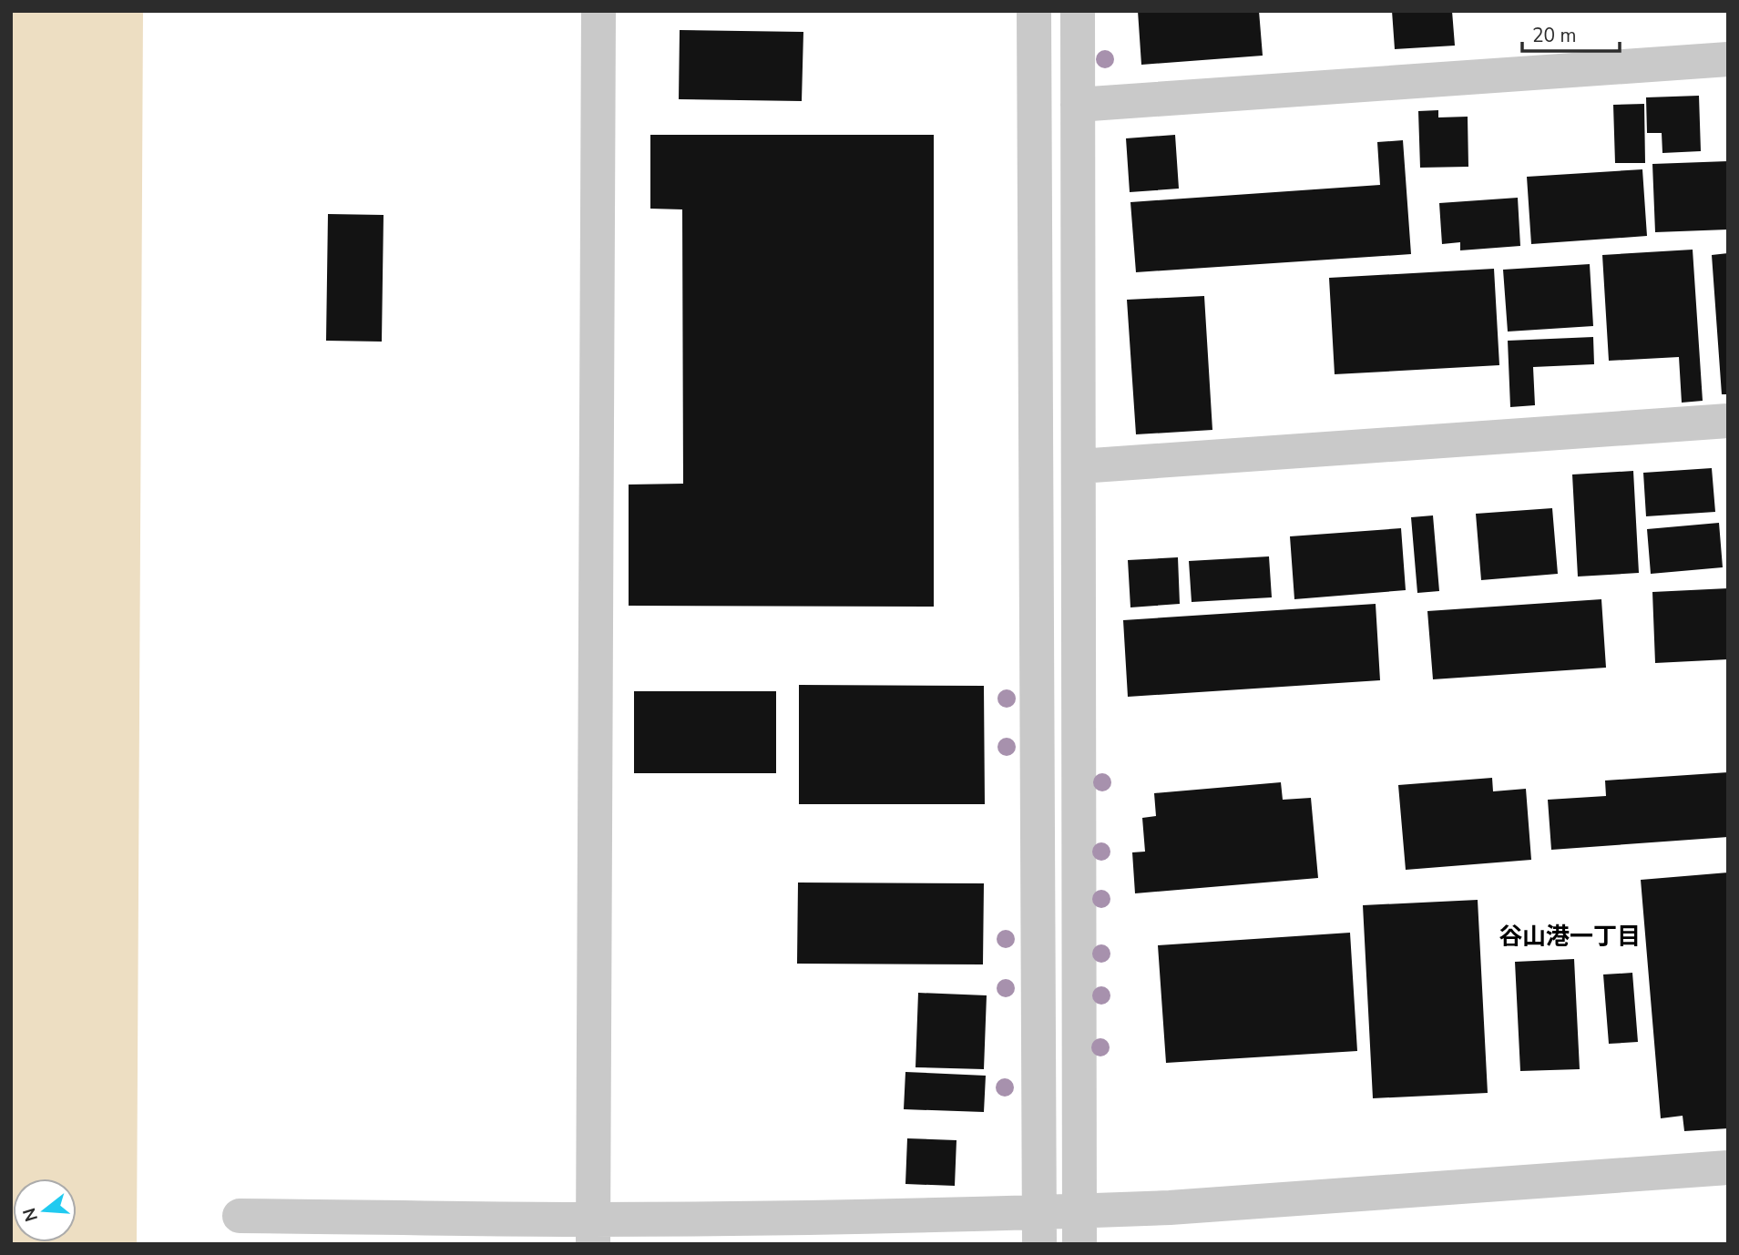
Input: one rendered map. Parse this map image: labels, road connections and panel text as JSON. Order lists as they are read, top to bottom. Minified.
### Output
{"districts":["谷山港一丁目"],"scale_bar":"20 m","north":"left"}
